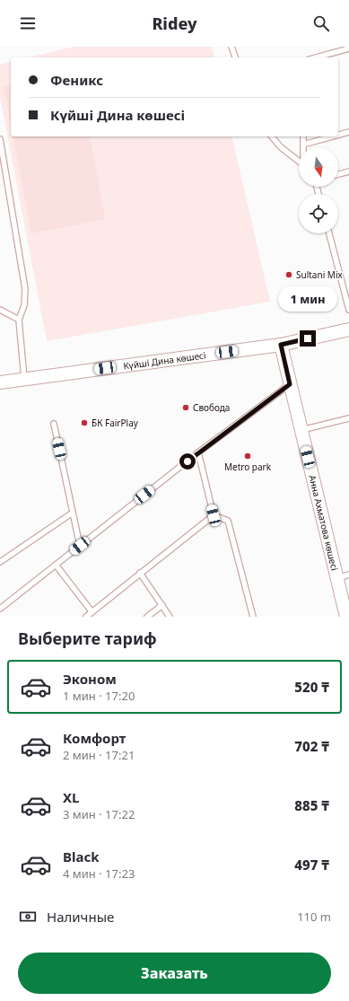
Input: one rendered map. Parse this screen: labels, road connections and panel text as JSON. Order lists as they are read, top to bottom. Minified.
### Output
{"streets":{"street":["Күйші Дина көшесі","Анна Ахматова көшесі"]},"crossings":[["Күйші Дина көшесі","Анна Ахматова көшесі"]],"places":["Sultani Mix","Свобода","БК FairPlay","Metro park"],"north":"bottom","page":{"header":"Ridey","banner":["Феникс","Күйші Дина көшесі"],"bubble":"1 мин","heading":"Выберите тариф","list":[{"name":"Эконом","note":"1 мин · 17:20","value":"520 ₸"},{"name":"Комфорт","note":"2 мин · 17:21","value":"702 ₸"},{"name":"XL","note":"3 мин · 17:22","value":"885 ₸"},{"name":"Black","note":"4 мин · 17:23","value":"497 ₸"}],"pay":["Наличные","110 m"],"buttons":"Заказать"}}
